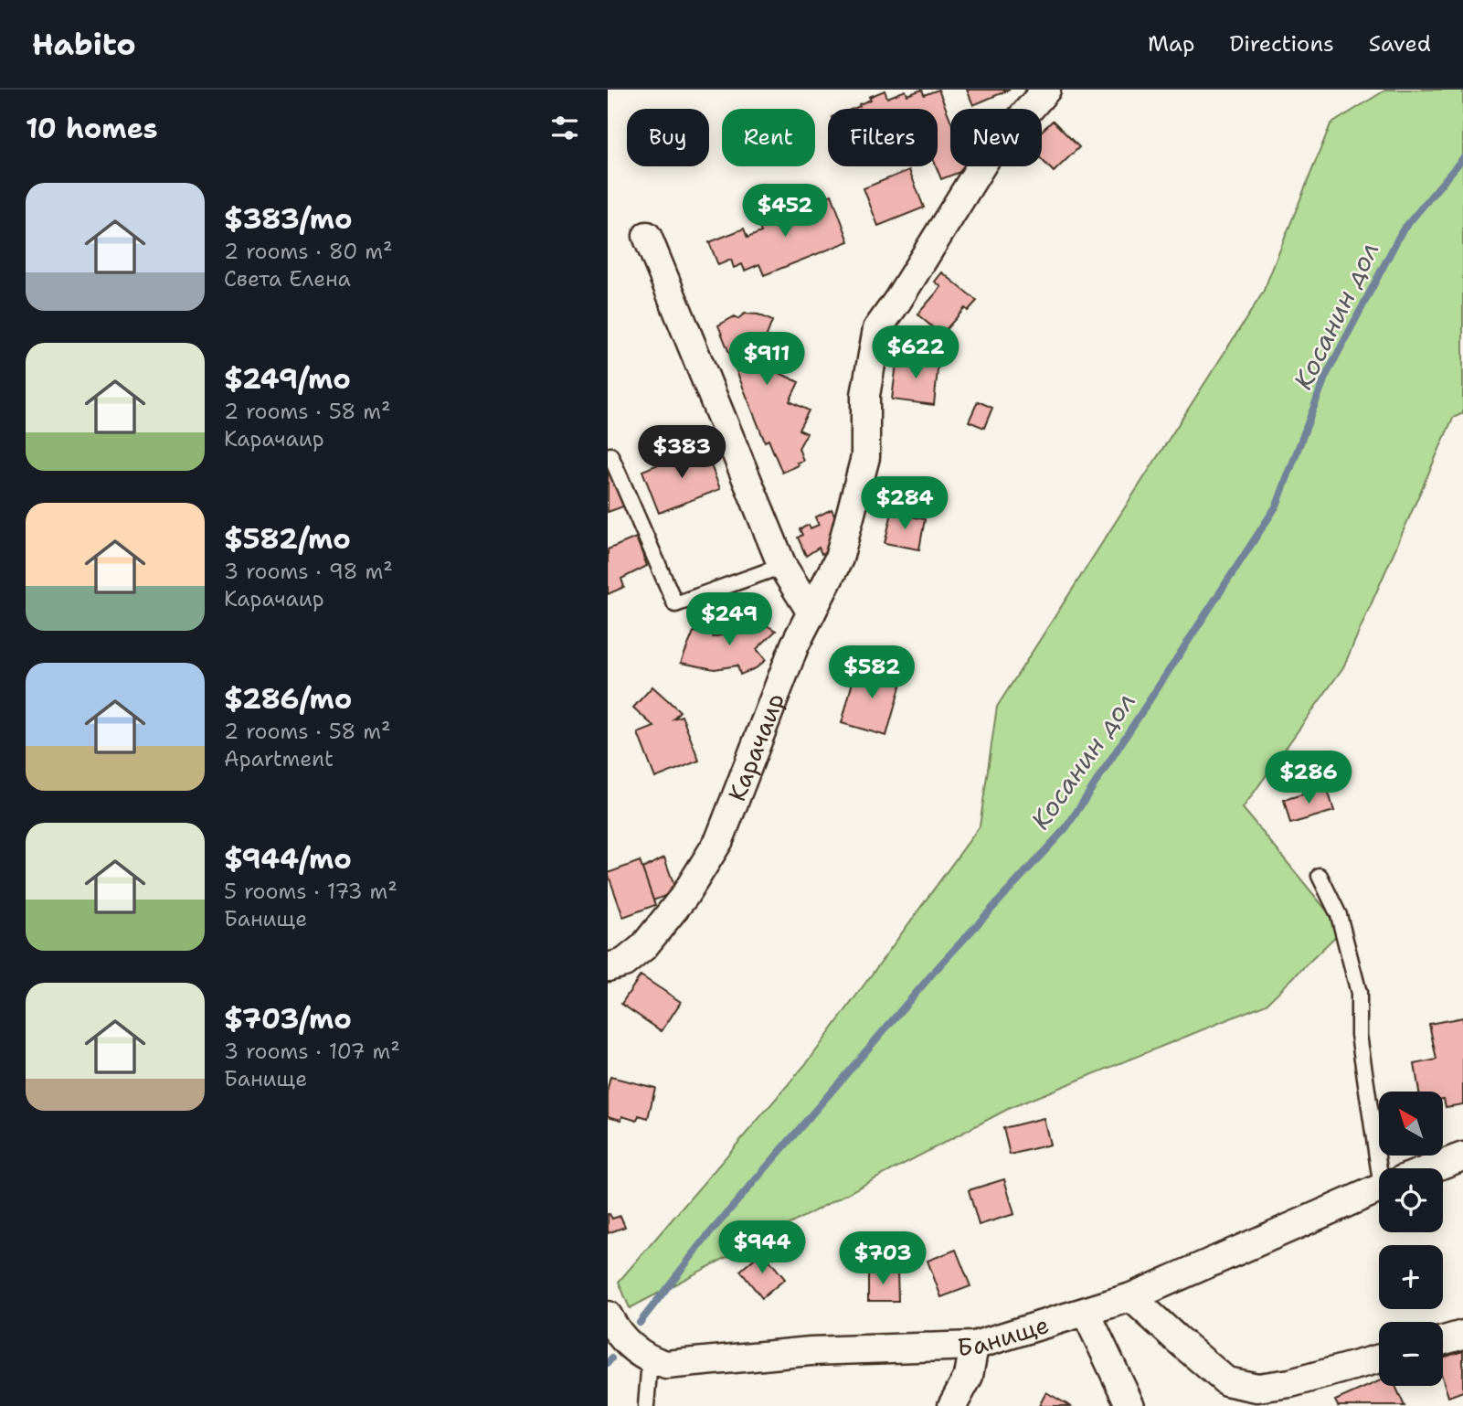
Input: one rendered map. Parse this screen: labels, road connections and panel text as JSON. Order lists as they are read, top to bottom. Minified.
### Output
{"streets":{"street":["Карачаир","Банище"]},"water":["Косанин дол"],"north":"top left","page":{"header":"Habito","nav":["Map","Directions","Saved"],"heading":"10 homes","chip":["Buy","Rent","Filters","New"],"list":[{"name":"$383/mo","note":"2 rooms · 80 m² · Света Елена"},{"name":"$249/mo","note":"2 rooms · 58 m² · Карачаир"},{"name":"$582/mo","note":"3 rooms · 98 m² · Карачаир"},{"name":"$286/mo","note":"2 rooms · 58 m² · Apartment"},{"name":"$944/mo","note":"5 rooms · 173 m² · Банище"},{"name":"$703/mo","note":"3 rooms · 107 m² · Банище"}],"price":["$452","$622","$911","$383","$284","$249","$582","$286","$944","$703"],"map_buttons":["+","−"]}}
